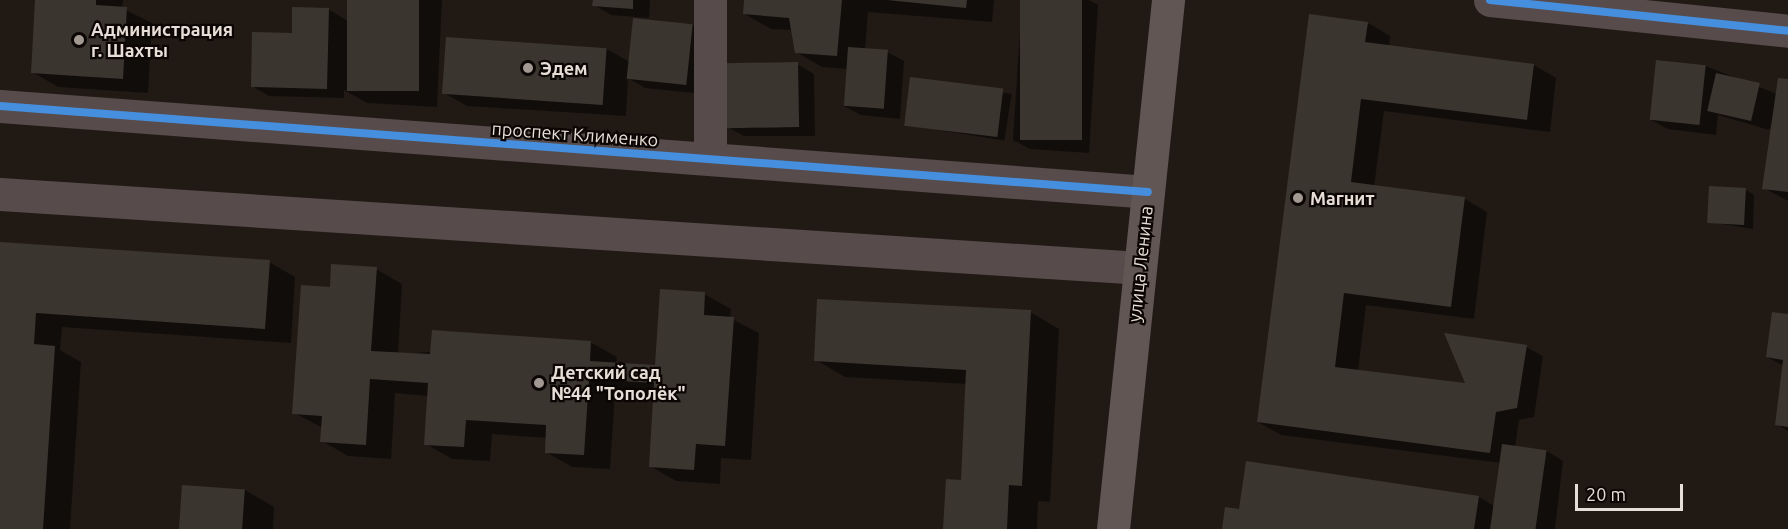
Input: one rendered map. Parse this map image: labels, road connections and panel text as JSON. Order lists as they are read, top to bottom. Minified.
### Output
{"streets":{"main road":["улица Ленина"],"street":["проспект Клименко"]},"crossings":[["проспект Клименко","улица Ленина"]],"places":["Администрация г. Шахты","Эдем","Магнит","Детский сад №44 \"Тополёк\""],"scale_bar":"20 m"}
